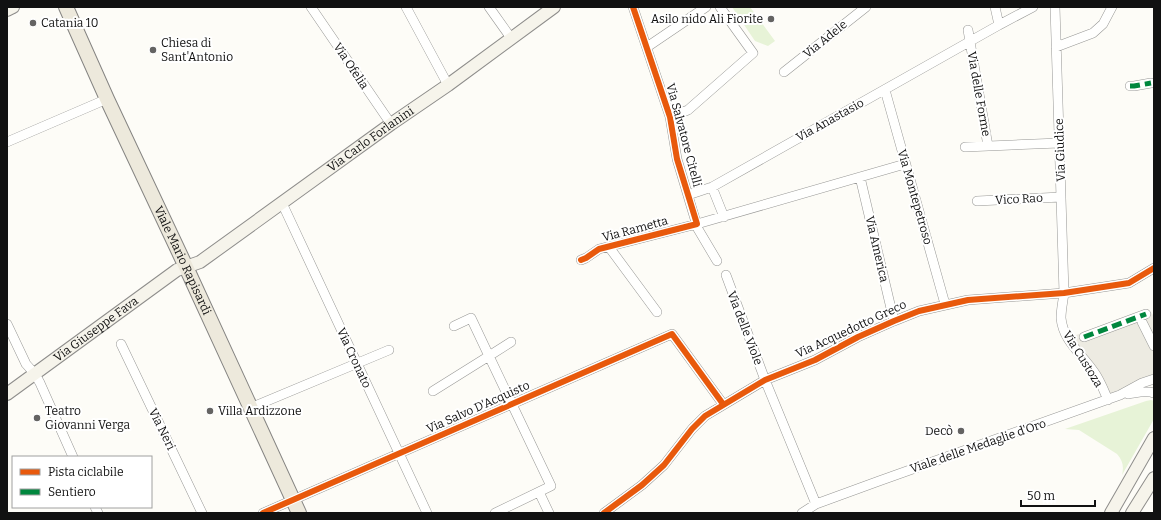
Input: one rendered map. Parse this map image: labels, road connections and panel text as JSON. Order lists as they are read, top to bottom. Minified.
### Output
{"streets":{"main road":["Viale Mario Rapisardi"],"street":["Via Adele","Via Ofelia","Via delle Forme","Via Anastasio","Via Salvatore Citelli","Via Carlo Forlanini","Via Giudice","Via Montepetroso","Vico Rao","Via Rametta","Via America","Via delle Viole","Via Giuseppe Fava","Via Acquedotto Greco","Via Cronato","Via Custoza","Via Salvo D'Acquisto","Via Neri","Viale delle Medaglie d'Oro"]},"crossings":[["Via Ofelia","Via Carlo Forlanini"],["Via delle Forme","Via Anastasio"],["Via Anastasio","Via Salvatore Citelli"],["Via Anastasio","Via Montepetroso"],["Via Salvatore Citelli","Via Rametta"],["Via Carlo Forlanini","Viale Mario Rapisardi"],["Via Carlo Forlanini","Via Giuseppe Fava"],["Via Carlo Forlanini","Via Cronato"],["Via Giudice","Vico Rao"],["Via Giudice","Via Acquedotto Greco"],["Via Giudice","Via Custoza"],["Via Montepetroso","Via Rametta"],["Via Montepetroso","Via Acquedotto Greco"],["Via Rametta","Via America"],["Via America","Via Acquedotto Greco"],["Viale Mario Rapisardi","Via Giuseppe Fava"],["Viale Mario Rapisardi","Via Salvo D'Acquisto"],["Via delle Viole","Via Acquedotto Greco"],["Via delle Viole","Viale delle Medaglie d'Oro"],["Via Acquedotto Greco","Via Custoza"],["Via Acquedotto Greco","Via Salvo D'Acquisto"],["Via Cronato","Via Salvo D'Acquisto"],["Via Custoza","Viale delle Medaglie d'Oro"]],"places":["Asilo nido Ali Fiorite","Catania 10","Chiesa di Sant'Antonio","Villa Ardizzone","Teatro Giovanni Verga","Decò"],"legend":["Pista ciclabile","Sentiero"],"scale_bar":"50 m"}
